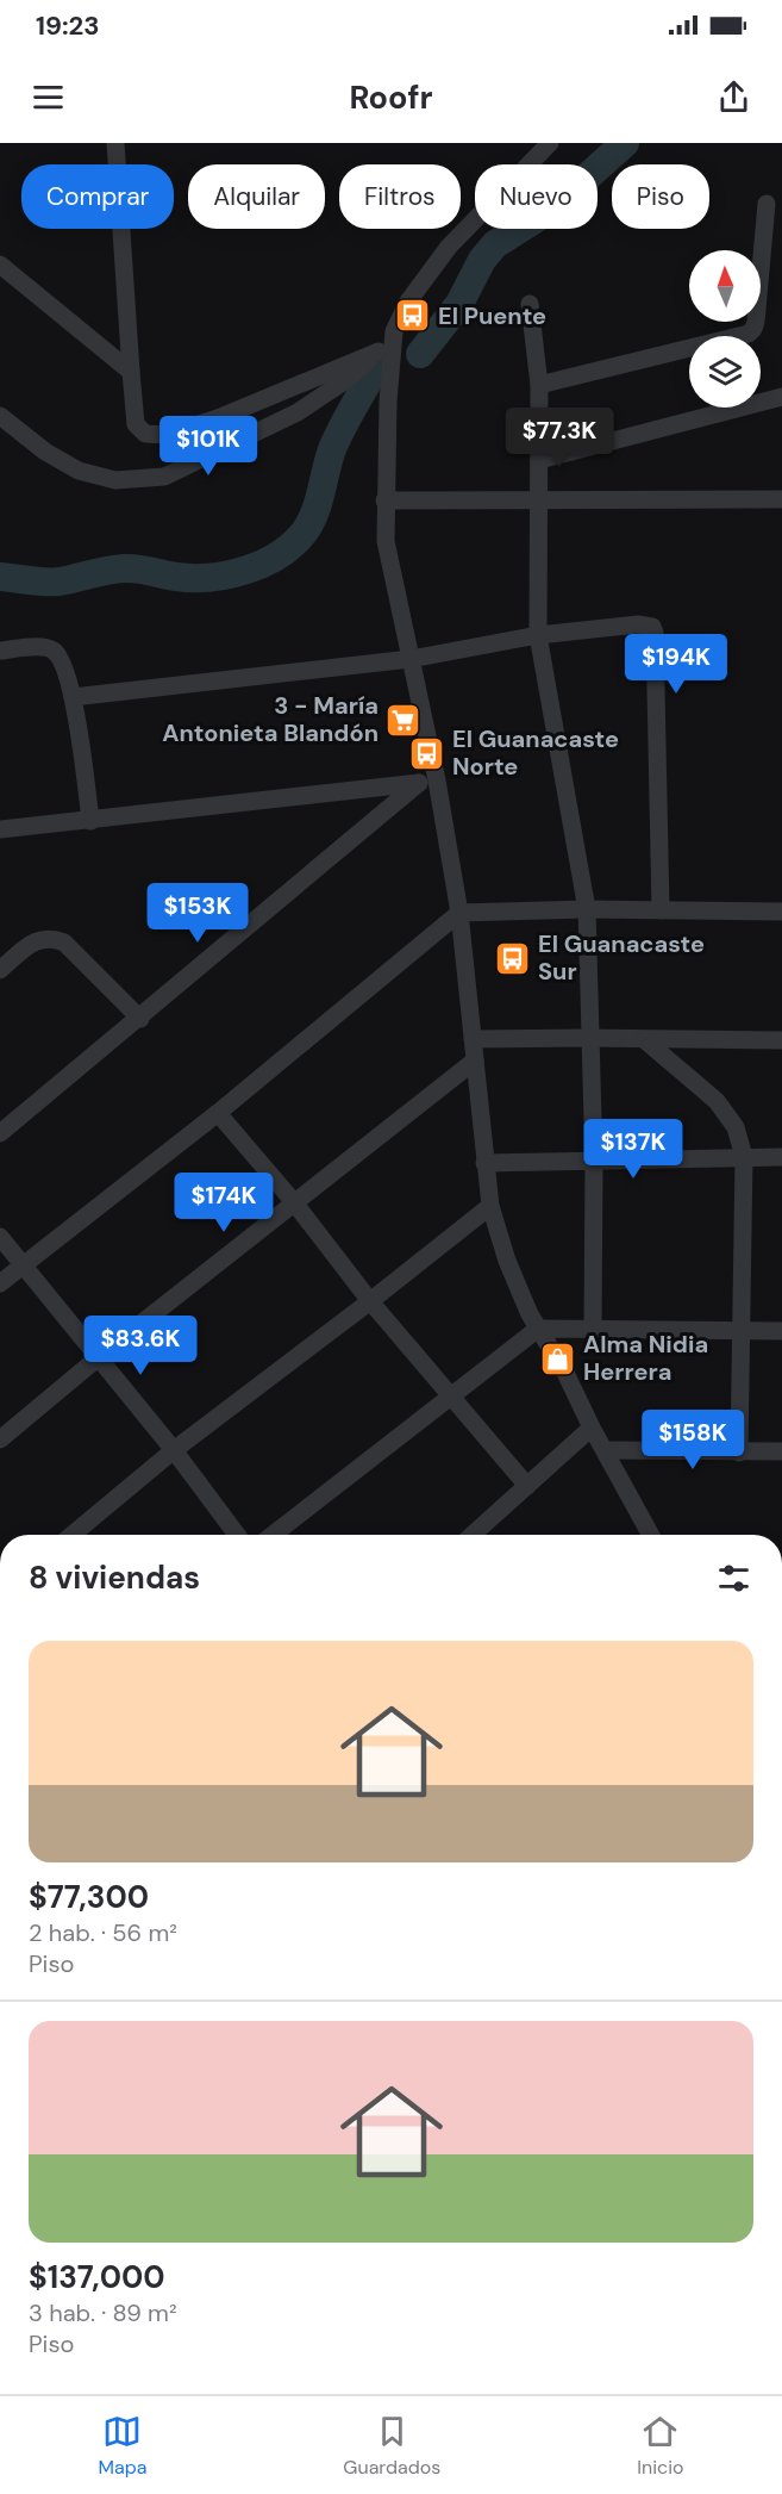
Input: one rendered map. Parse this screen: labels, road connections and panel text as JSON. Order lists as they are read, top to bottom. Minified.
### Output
{"places":{"bus stop":["El Puente","El Guanacaste Norte","El Guanacaste Sur"],"supermarket":["3 - María Antonieta Blandón"],"shop":["Alma Nidia Herrera"]},"north":"top","page":{"status":"19:23","header":"Roofr","chip":["Comprar","Alquilar","Filtros","Nuevo","Piso"],"price":["$77.3K","$101K","$194K","$153K","$137K","$174K","$83.6K","$158K"],"heading":"8 viviendas","list":[{"name":"$77,300","note":"2 hab. · 56 m² · Piso"},{"name":"$137,000","note":"3 hab. · 89 m² · Piso"}],"tabs":["Mapa","Guardados","Inicio"]}}
